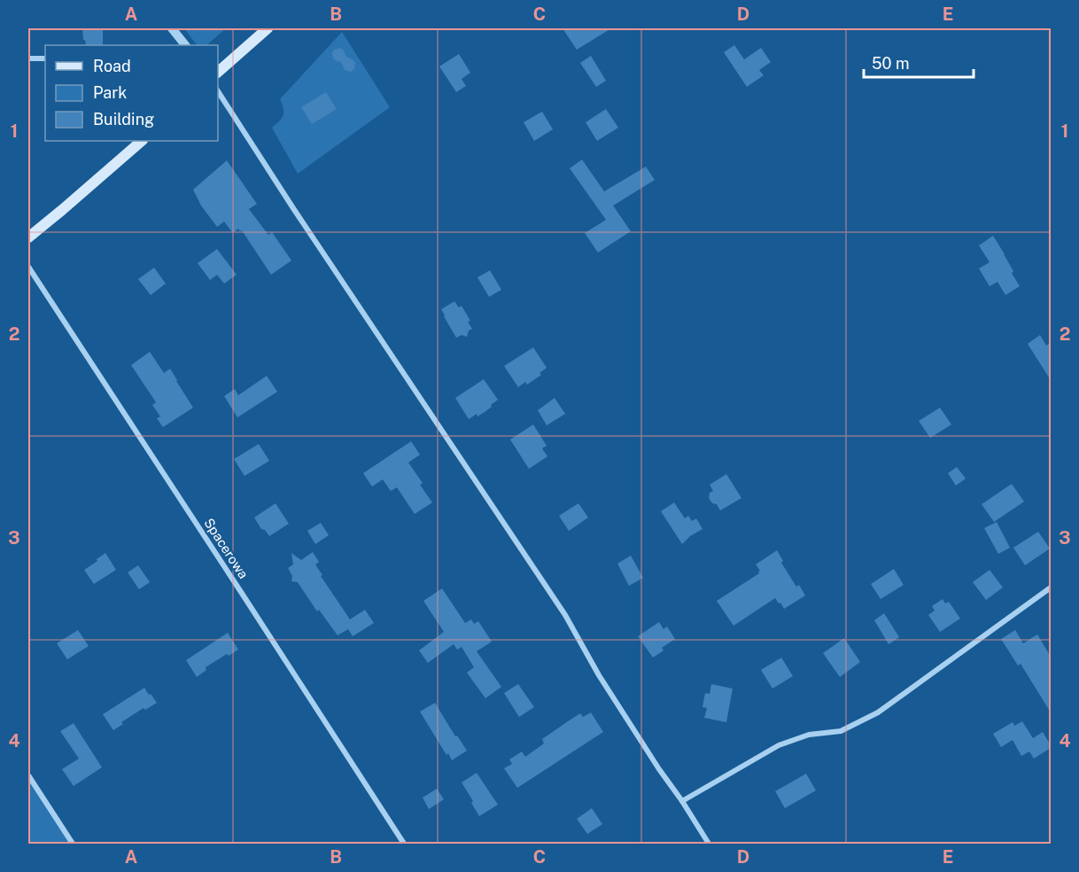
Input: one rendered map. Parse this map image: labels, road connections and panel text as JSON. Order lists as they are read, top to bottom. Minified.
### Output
{"streets":{"street":["Spacerowa"]},"legend":["Road","Park","Building"],"scale_bar":"50 m","grid":{"columns":["A","B","C","D","E"],"rows":["1","2","3","4"]}}
